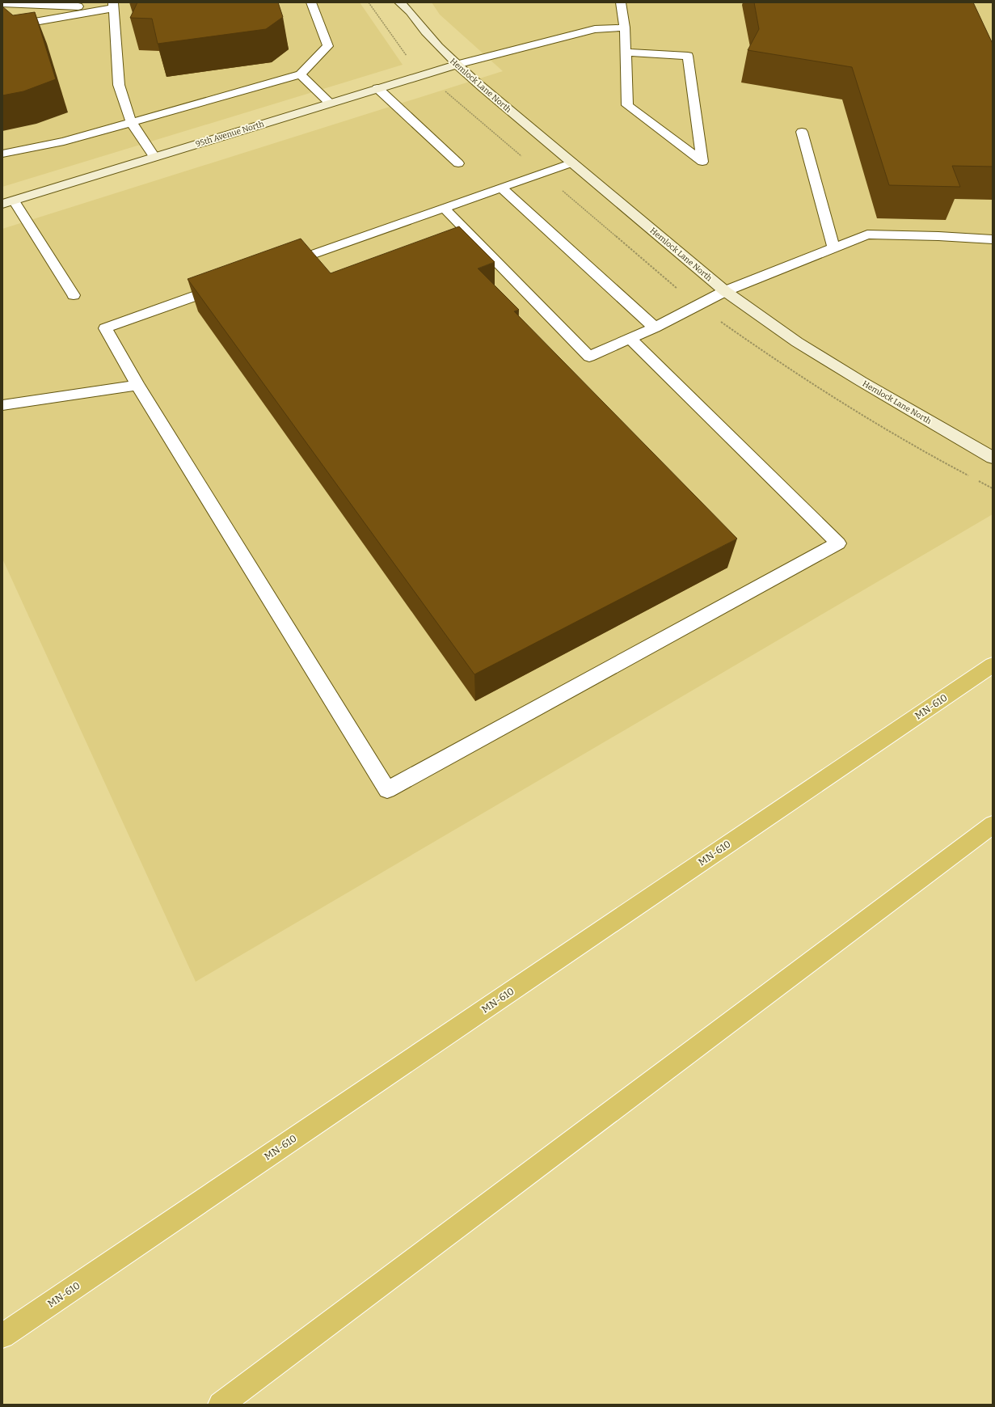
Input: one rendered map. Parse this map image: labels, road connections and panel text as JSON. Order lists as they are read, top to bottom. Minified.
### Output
{"streets":{"highway":["MN-610"],"street":["Hemlock Lane North","95th Avenue North"]},"crossings":[["Hemlock Lane North","95th Avenue North"]]}
